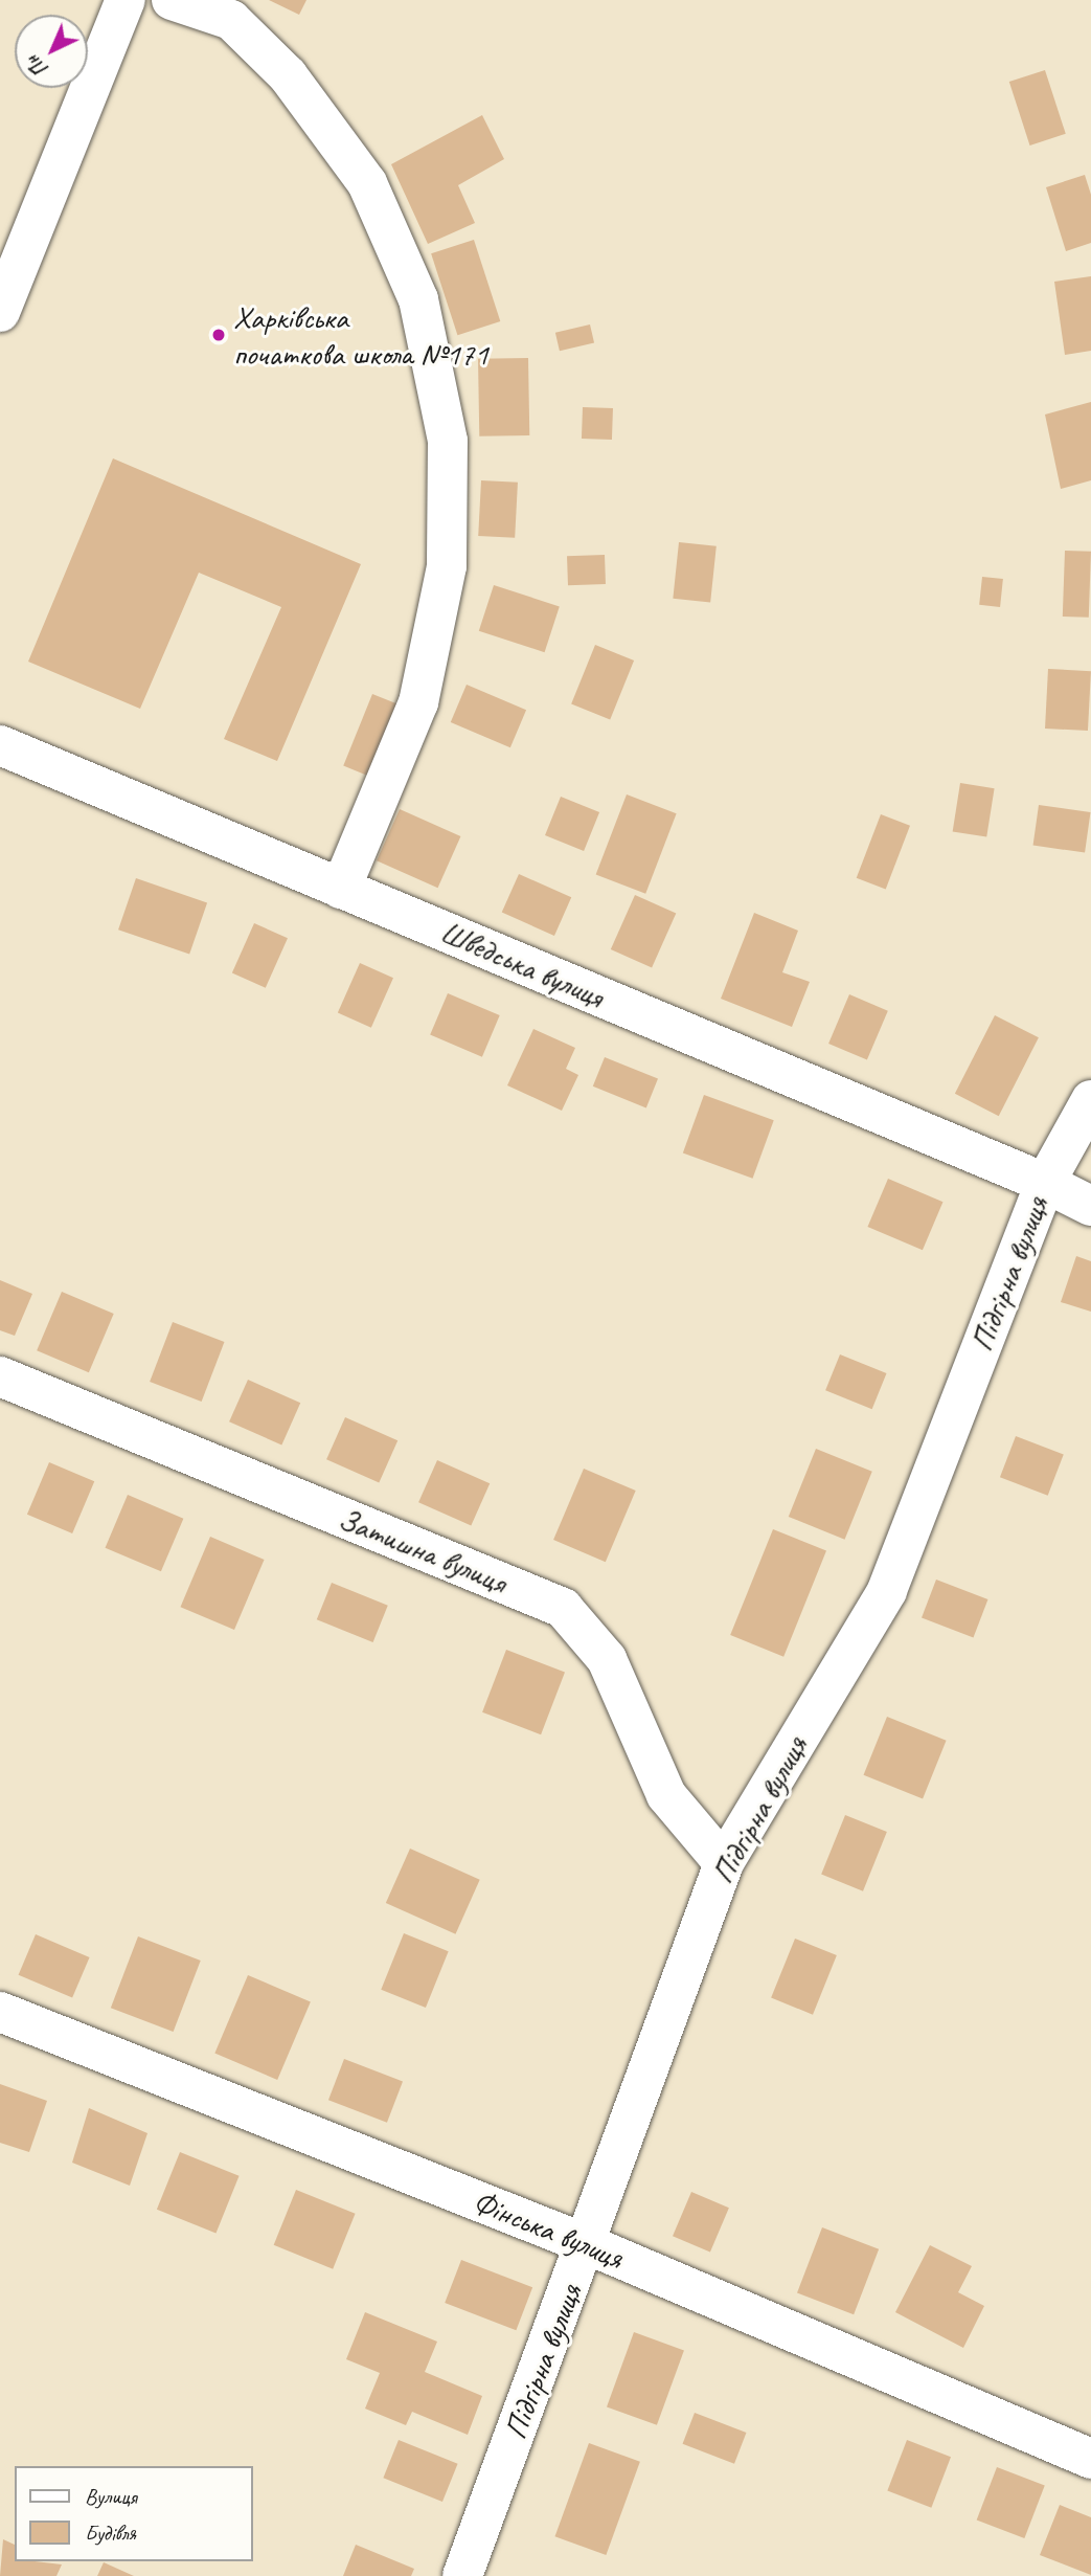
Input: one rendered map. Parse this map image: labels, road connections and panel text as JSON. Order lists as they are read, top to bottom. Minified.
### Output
{"streets":{"street":["Шведська вулиця","Підгірна вулиця","Затишна вулиця","Фінська вулиця"]},"crossings":[["Шведська вулиця","Підгірна вулиця"],["Підгірна вулиця","Затишна вулиця"],["Підгірна вулиця","Фінська вулиця"]],"places":["Харківська початкова школа №171"],"legend":["Вулиця","Будівля"],"north":"bottom left"}
